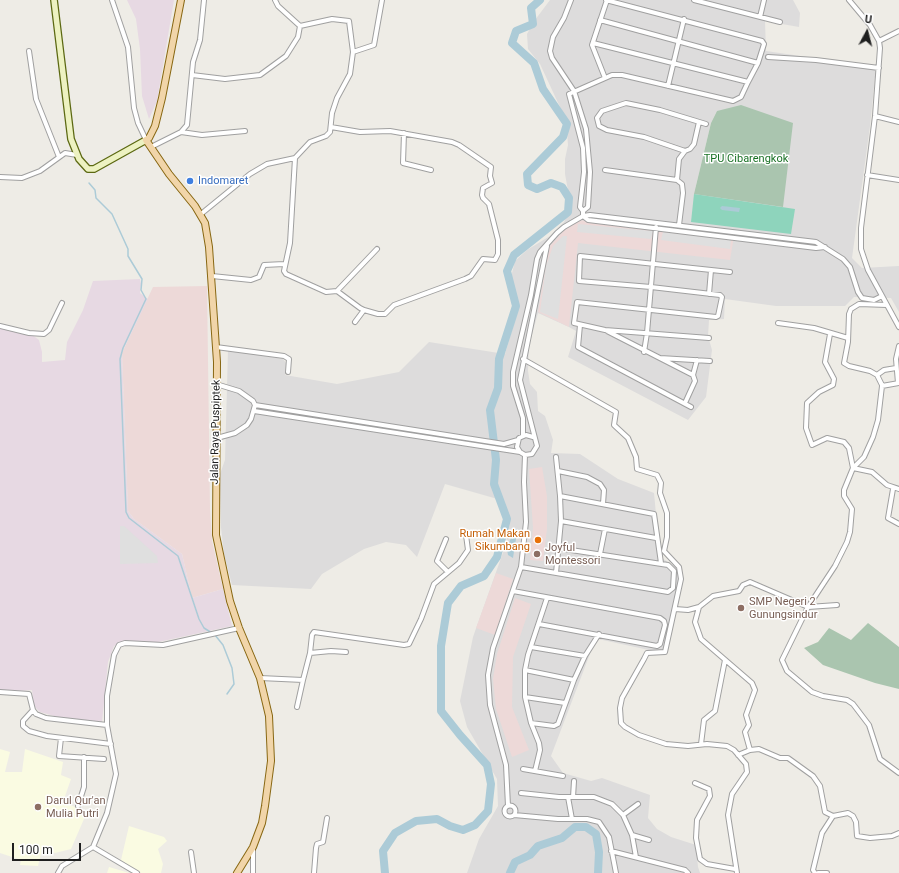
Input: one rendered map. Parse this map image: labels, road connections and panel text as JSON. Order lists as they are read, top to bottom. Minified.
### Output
{"streets":{"main road":["Jalan Raya Puspiptek"]},"parks":["TPU Cibarengkok"],"places":["Indomaret","Rumah Makan Sikumbang","Joyful Montessori","SMP Negeri 2 Gunungsindur","Darul Qur'an Mulia Putri"],"scale_bar":"100 m","north":"top"}
